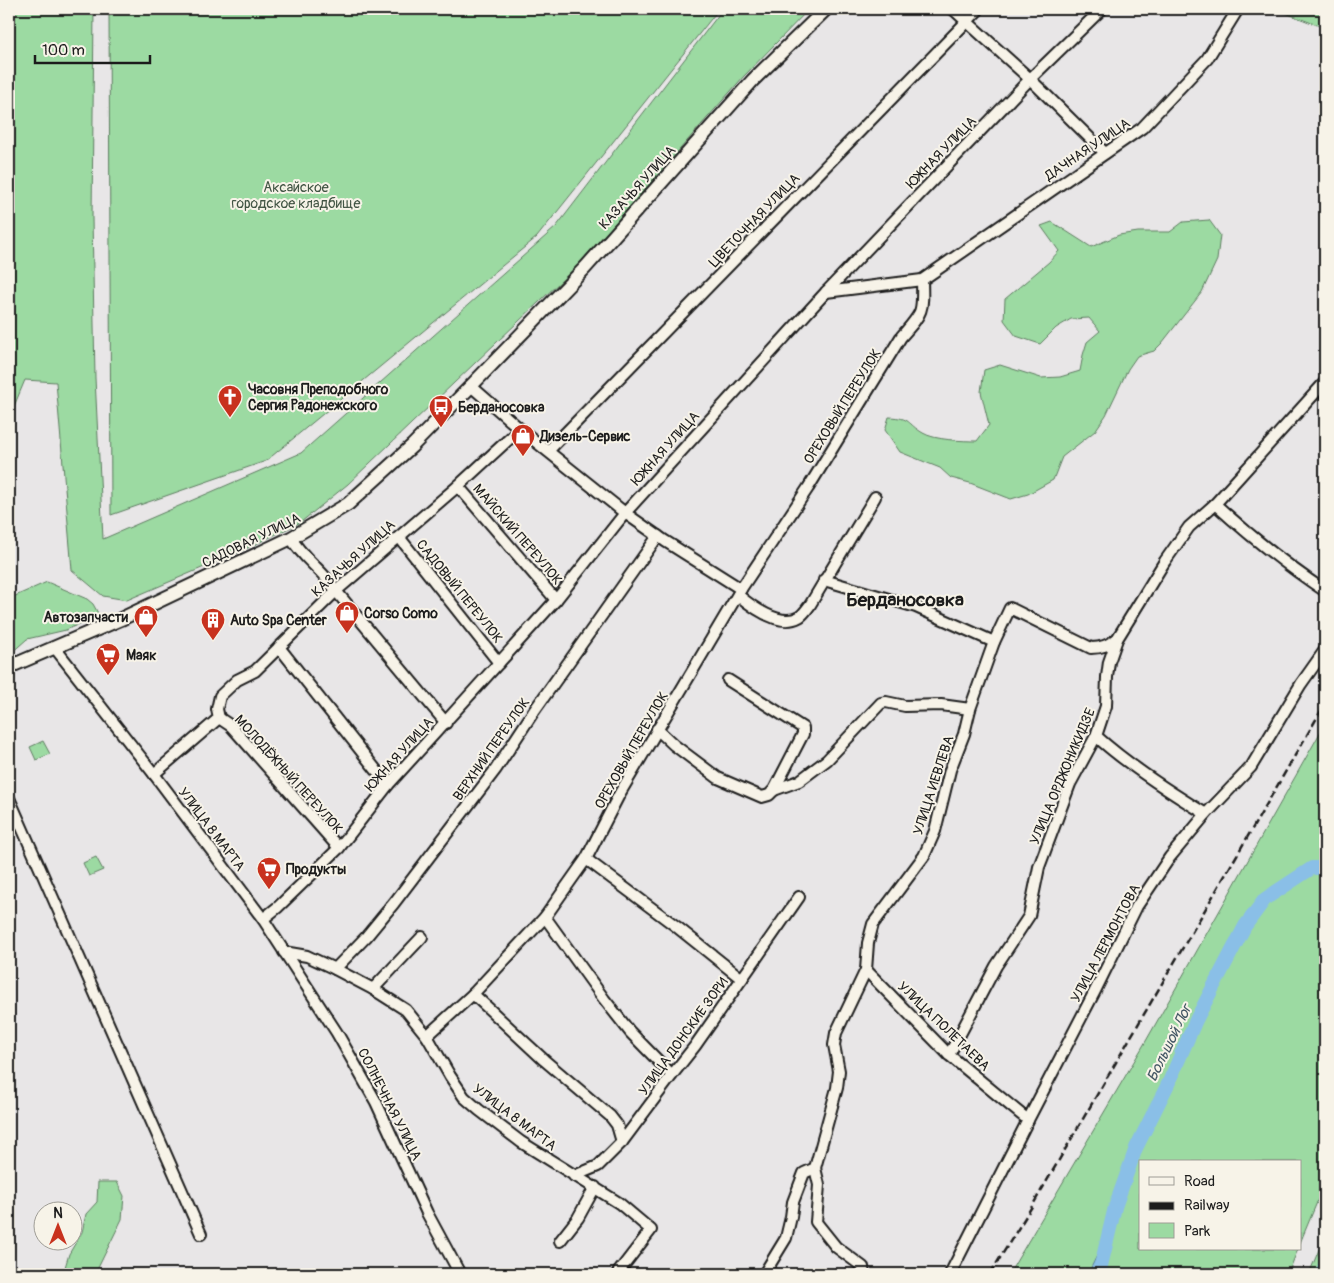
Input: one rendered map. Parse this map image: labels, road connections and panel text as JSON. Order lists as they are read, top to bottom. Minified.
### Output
{"streets":{"main road":["КАЗАЧЬЯ УЛИЦА","САДОВАЯ УЛИЦА"],"street":["ДАЧНАЯ УЛИЦА","ЮЖНАЯ УЛИЦА","ЦВЕТОЧНАЯ УЛИЦА","ОРЕХОВЫЙ ПЕРЕУЛОК","МАЙСКИЙ ПЕРЕУЛОК","САДОВЫЙ ПЕРЕУЛОК","ВЕРХНИЙ ПЕРЕУЛОК","МОЛОДЁЖНЫЙ ПЕРЕУЛОК","УЛИЦА ОРДЖОНИКИДЗЕ","УЛИЦА ИЕВЛЕВА","УЛИЦА 8 МАРТА","УЛИЦА ЛЕРМОНТОВА","УЛИЦА ПОЛЕТАЕВА","УЛИЦА ДОНСКИЕ ЗОРИ","СОЛНЕЧНАЯ УЛИЦА"]},"crossings":[["ДАЧНАЯ УЛИЦА","ОРЕХОВЫЙ ПЕРЕУЛОК"],["ЮЖНАЯ УЛИЦА","МАЙСКИЙ ПЕРЕУЛОК"],["ЮЖНАЯ УЛИЦА","САДОВЫЙ ПЕРЕУЛОК"],["ЮЖНАЯ УЛИЦА","МОЛОДЁЖНЫЙ ПЕРЕУЛОК"],["ЮЖНАЯ УЛИЦА","УЛИЦА 8 МАРТА"],["КАЗАЧЬЯ УЛИЦА","МАЙСКИЙ ПЕРЕУЛОК"],["КАЗАЧЬЯ УЛИЦА","САДОВАЯ УЛИЦА"],["КАЗАЧЬЯ УЛИЦА","САДОВЫЙ ПЕРЕУЛОК"],["КАЗАЧЬЯ УЛИЦА","МОЛОДЁЖНЫЙ ПЕРЕУЛОК"],["ОРЕХОВЫЙ ПЕРЕУЛОК","УЛИЦА 8 МАРТА"],["САДОВАЯ УЛИЦА","УЛИЦА 8 МАРТА"],["ВЕРХНИЙ ПЕРЕУЛОК","УЛИЦА 8 МАРТА"],["УЛИЦА ОРДЖОНИКИДЗЕ","УЛИЦА ИЕВЛЕВА"],["УЛИЦА ОРДЖОНИКИДЗЕ","УЛИЦА ПОЛЕТАЕВА"],["УЛИЦА ИЕВЛЕВА","УЛИЦА ПОЛЕТАЕВА"],["УЛИЦА 8 МАРТА","УЛИЦА ДОНСКИЕ ЗОРИ"],["УЛИЦА 8 МАРТА","СОЛНЕЧНАЯ УЛИЦА"],["УЛИЦА ЛЕРМОНТОВА","УЛИЦА ПОЛЕТАЕВА"]],"districts":["Берданосовка"],"water":["Большой Лог"],"parks":["Аксайское городское кладбище"],"places":{"church":["Часовня Преподобного Сергия Радонежского"],"bus stop":["Берданосовка"],"shop":["Дизель-Сервис","Corso Como","Автозапчасти"],"building":["Auto Spa Center"],"supermarket":["Маяк","Продукты"]},"legend":["Road","Railway","Park"],"scale_bar":"100 m","north":"top"}
